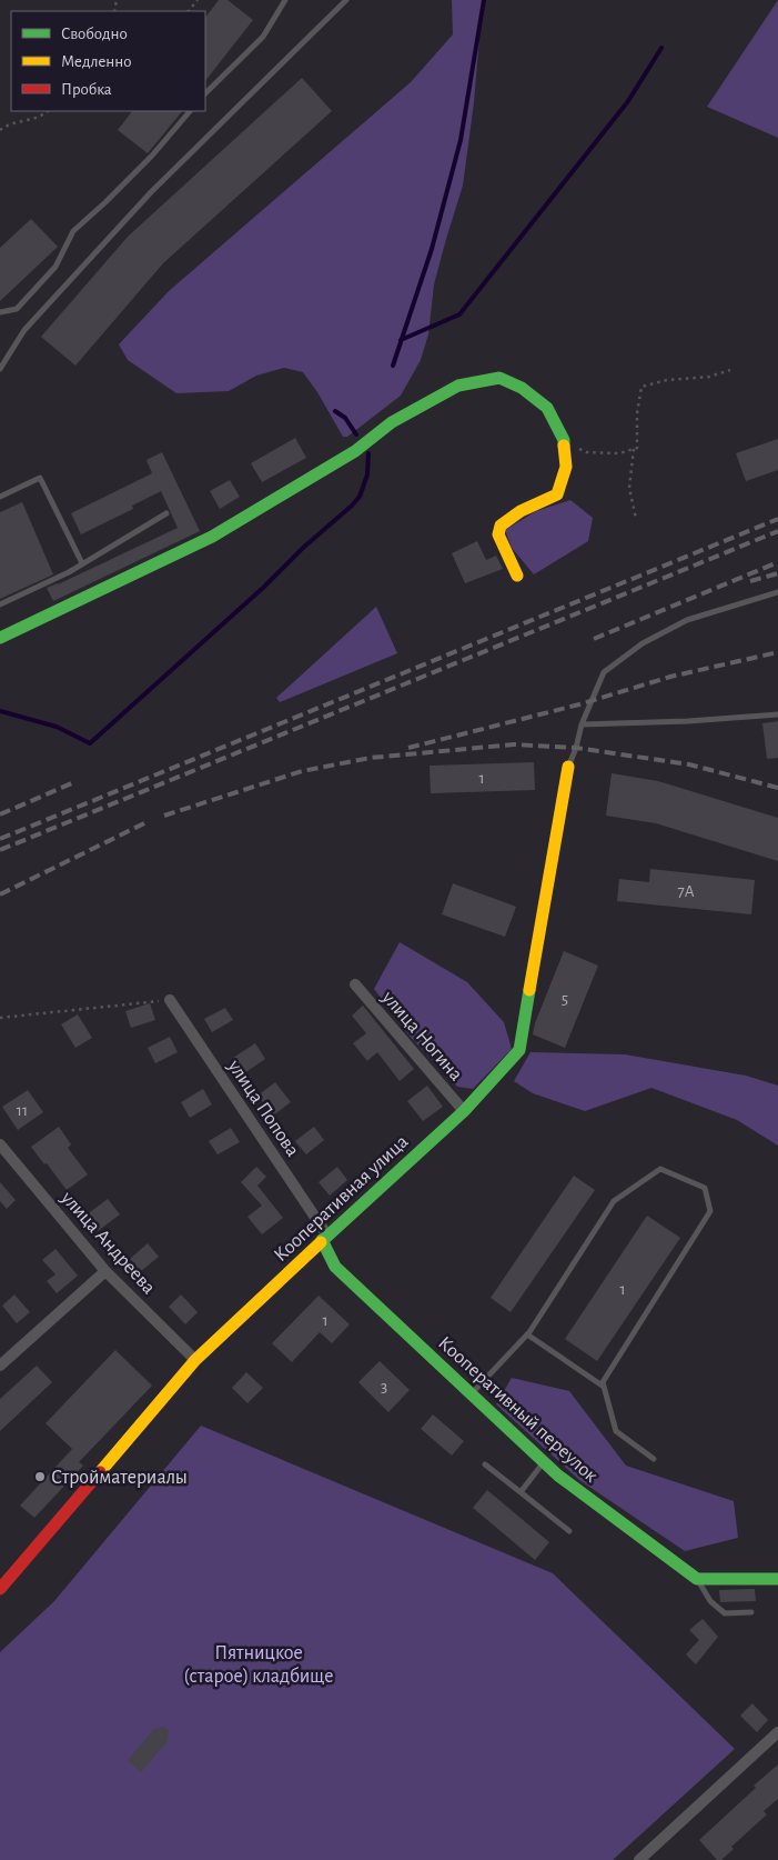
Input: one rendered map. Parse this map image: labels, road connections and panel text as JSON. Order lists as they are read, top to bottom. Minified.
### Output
{"streets":{"street":["улица Ногина","улица Попова","Кооперативная улица","улица Андреева","Кооперативный переулок"]},"crossings":[["улица Ногина","Кооперативная улица"],["улица Попова","Кооперативная улица"],["улица Попова","Кооперативный переулок"],["Кооперативная улица","улица Андреева"],["Кооперативная улица","Кооперативный переулок"]],"parks":["Пятницкое (старое) кладбище"],"places":["Стройматериалы"],"house_numbers":["1","7А","5","11","1","1","3"],"legend":["Свободно","Медленно","Пробка"]}
